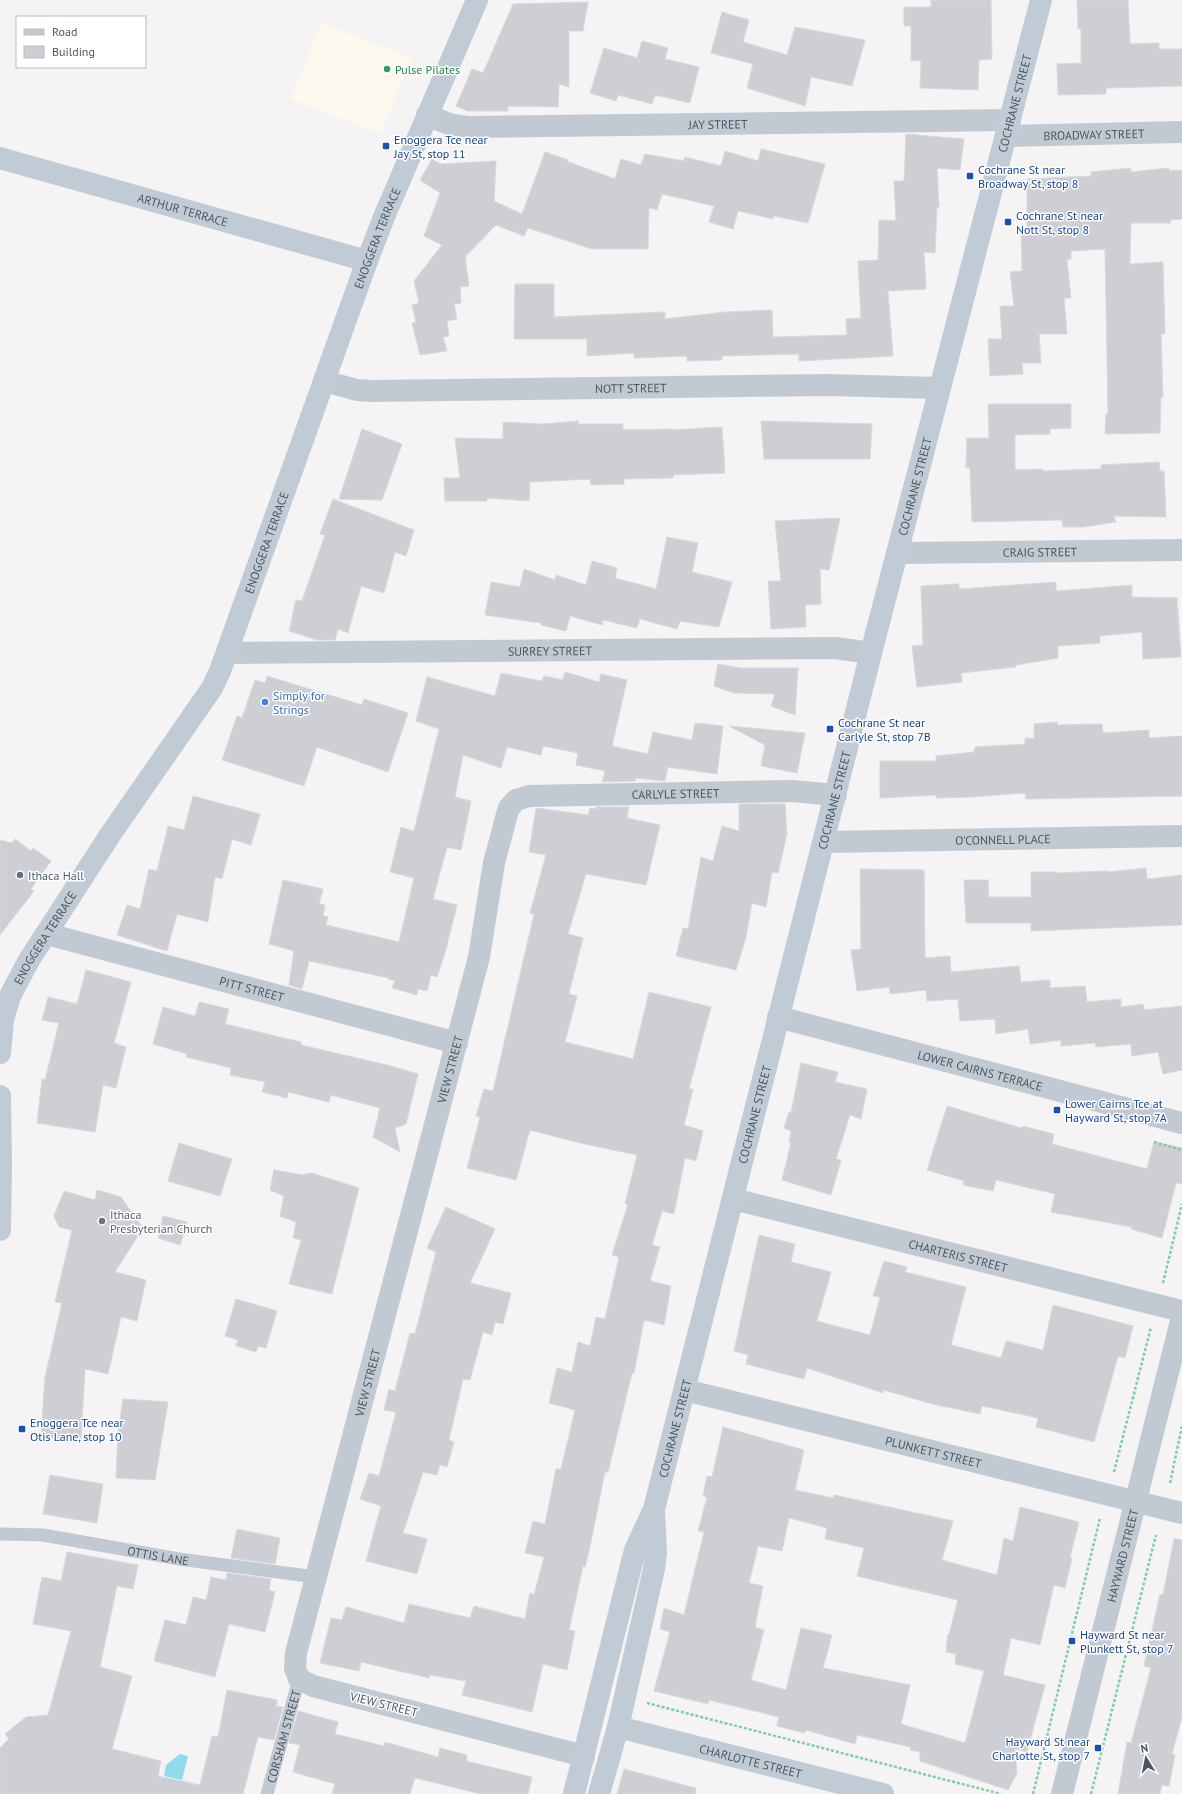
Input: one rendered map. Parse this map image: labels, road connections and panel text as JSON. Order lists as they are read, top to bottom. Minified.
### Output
{"streets":{"street":["COCHRANE STREET","JAY STREET","BROADWAY STREET","ARTHUR TERRACE","ENOGGERA TERRACE","NOTT STREET","CRAIG STREET","SURREY STREET","CARLYLE STREET","O'CONNELL PLACE","PITT STREET","VIEW STREET","LOWER CAIRNS TERRACE","CHARTERIS STREET","PLUNKETT STREET","HAYWARD STREET","CHARLOTTE STREET"],"lane":["OTTIS LANE","CORSHAM STREET"]},"crossings":[["COCHRANE STREET","JAY STREET"],["COCHRANE STREET","BROADWAY STREET"],["COCHRANE STREET","NOTT STREET"],["COCHRANE STREET","CRAIG STREET"],["COCHRANE STREET","SURREY STREET"],["COCHRANE STREET","CARLYLE STREET"],["COCHRANE STREET","O'CONNELL PLACE"],["COCHRANE STREET","VIEW STREET"],["COCHRANE STREET","LOWER CAIRNS TERRACE"],["COCHRANE STREET","CHARTERIS STREET"],["COCHRANE STREET","PLUNKETT STREET"],["COCHRANE STREET","CHARLOTTE STREET"],["JAY STREET","BROADWAY STREET"],["JAY STREET","ENOGGERA TERRACE"],["ARTHUR TERRACE","ENOGGERA TERRACE"],["ENOGGERA TERRACE","NOTT STREET"],["ENOGGERA TERRACE","SURREY STREET"],["ENOGGERA TERRACE","PITT STREET"],["CARLYLE STREET","VIEW STREET"],["PITT STREET","VIEW STREET"],["VIEW STREET","OTTIS LANE"],["VIEW STREET","CORSHAM STREET"],["PLUNKETT STREET","HAYWARD STREET"]],"places":{"other":["Pulse Pilates","Simply for Strings","Ithaca Hall","Ithaca Presbyterian Church"],"transit":["Enoggera Tce near Jay St, stop 11","Cochrane St near Broadway St, stop 8","Cochrane St near Nott St, stop 8","Cochrane St near Carlyle St, stop 7B","Lower Cairns Tce at Hayward St, stop 7A","Enoggera Tce near Otis Lane, stop 10","Hayward St near Plunkett St, stop 7","Hayward St near Charlotte St, stop 7"]},"legend":["Road","Building"],"north":"top"}
